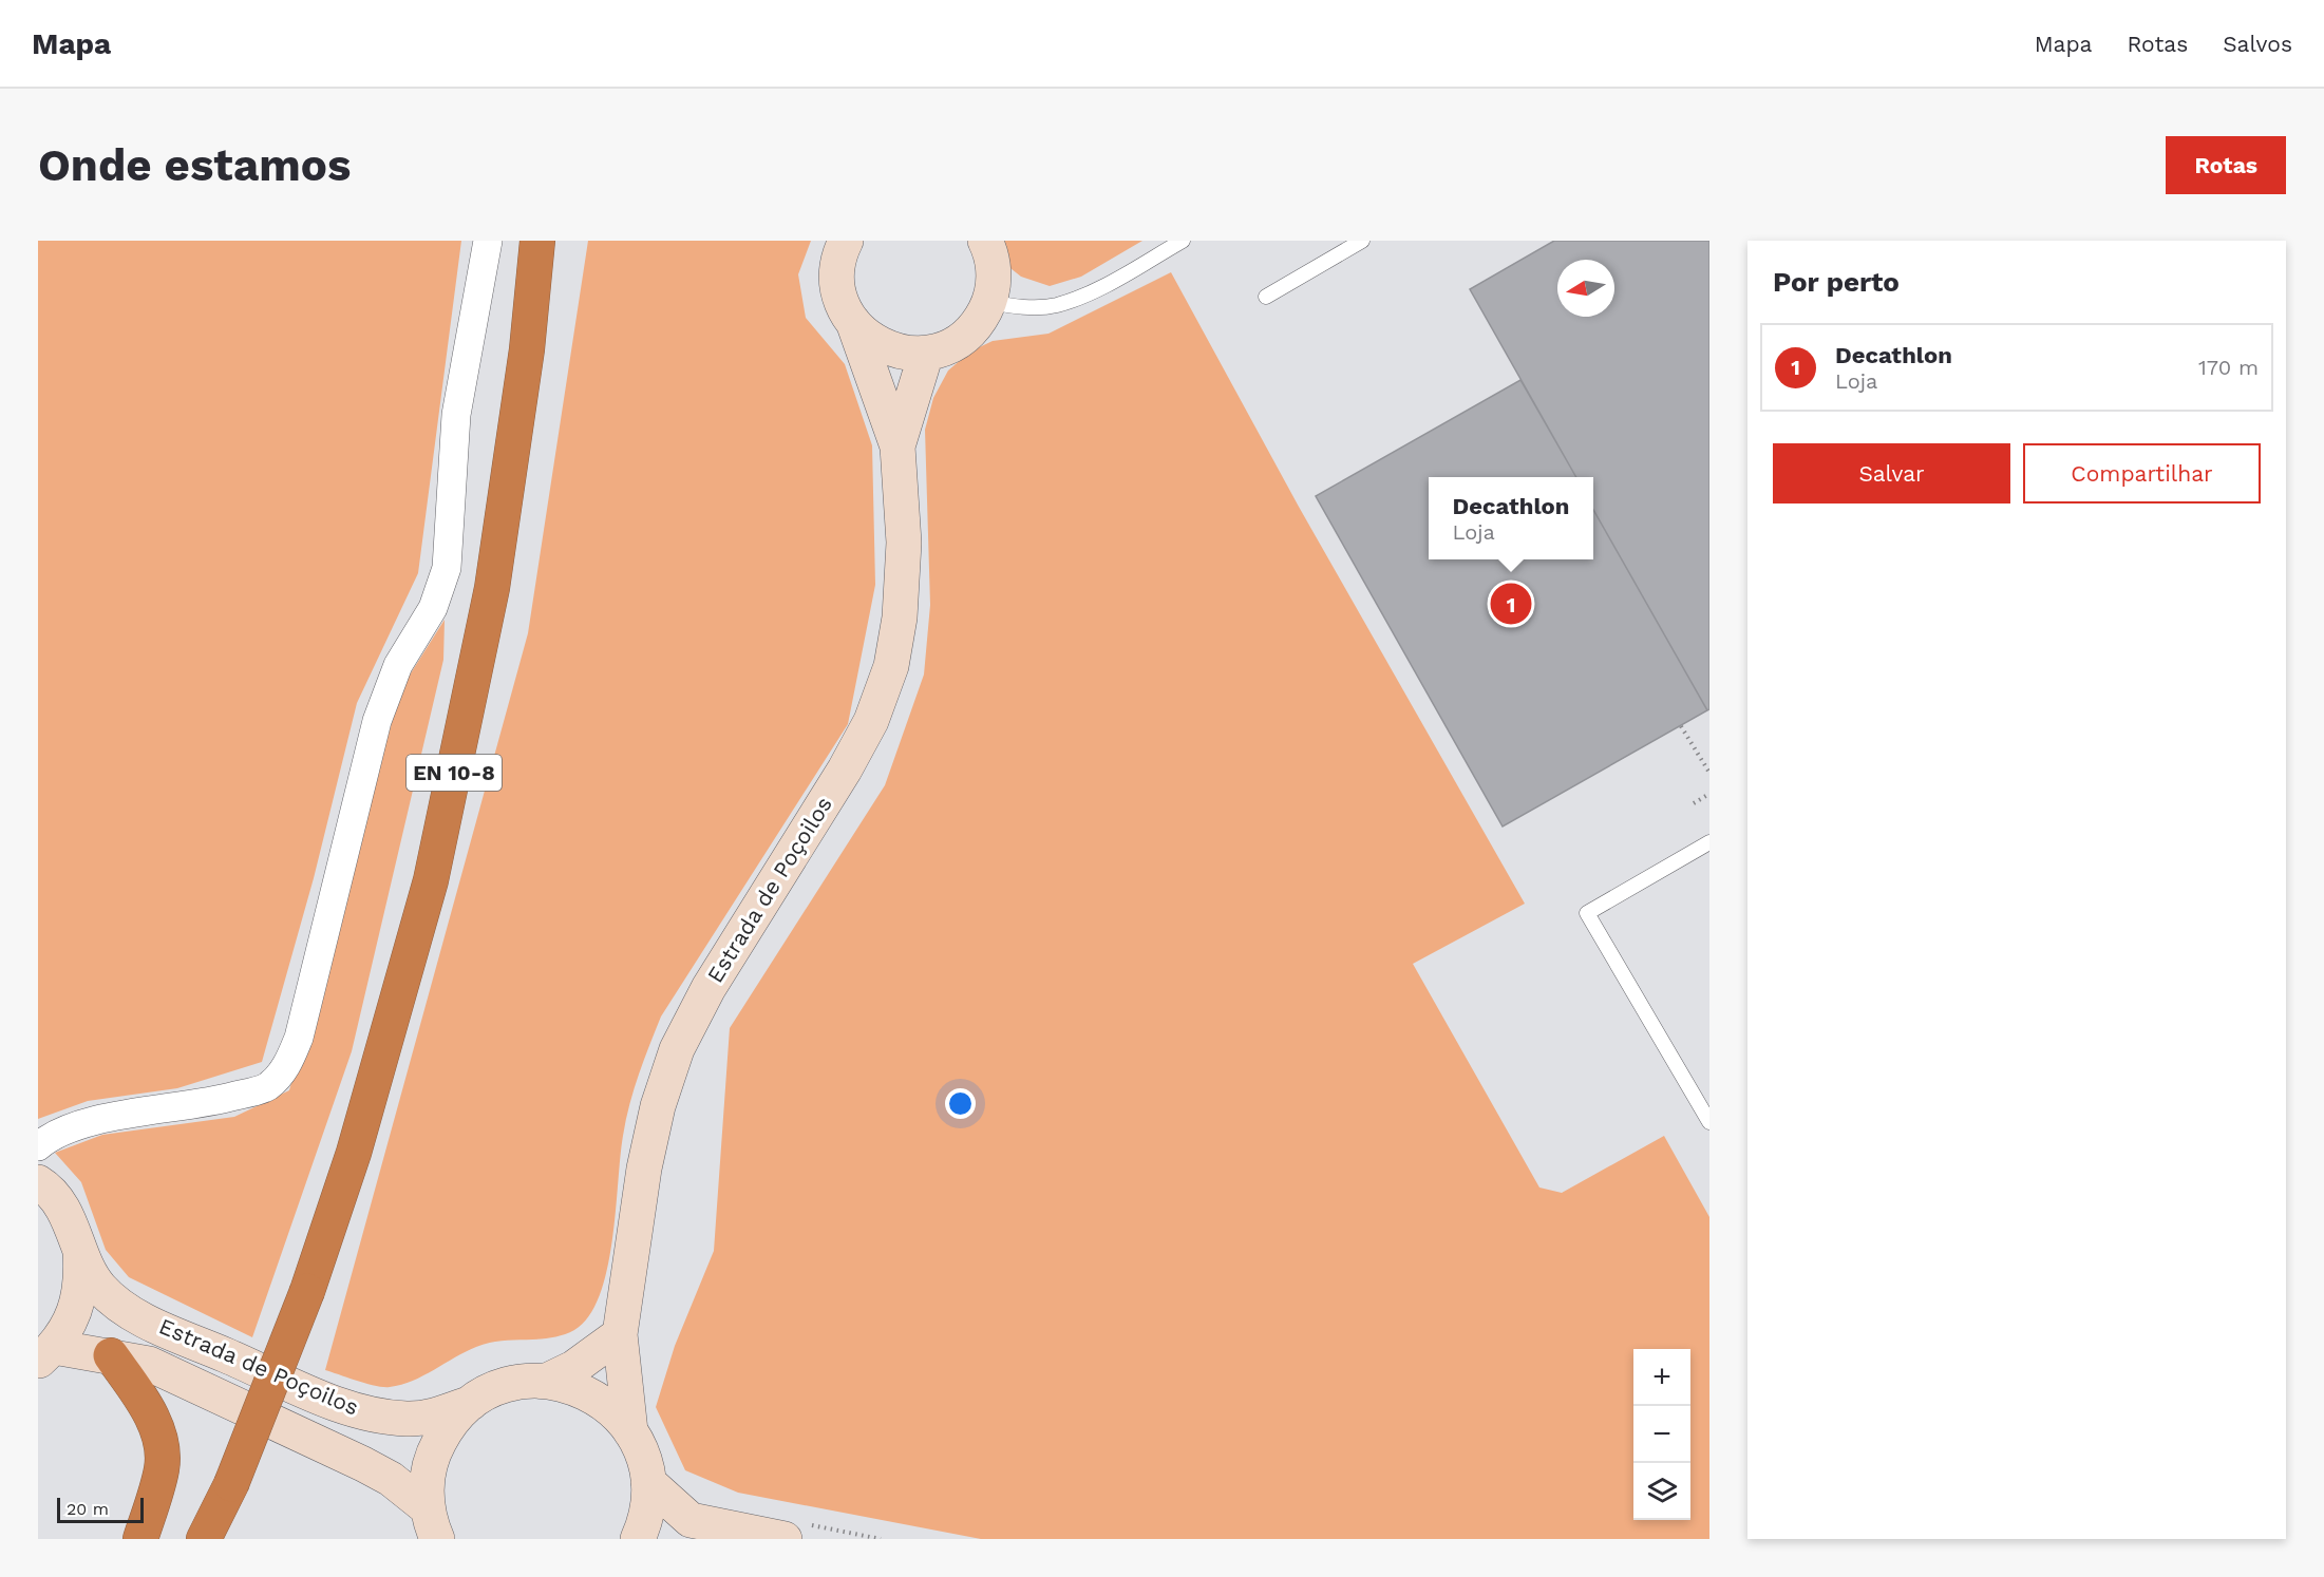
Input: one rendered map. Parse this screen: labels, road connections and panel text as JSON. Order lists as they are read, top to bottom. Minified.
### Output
{"streets":{"highway":["EN 10-8"],"street":["Estrada de Poçoilos"]},"scale_bar":"20 m","north":"left","page":{"header":"Mapa","nav":["Mapa","Rotas","Salvos"],"buttons":["Rotas",["Salvar","Compartilhar"]],"title":"Onde estamos","heading":"Por perto","list":[{"mark":"1","name":"Decathlon","note":"Loja","value":"170 m"}],"popup":["Decathlon","Loja"],"pins":"1","map_buttons":["+","−"],"scale":"20 m"}}
